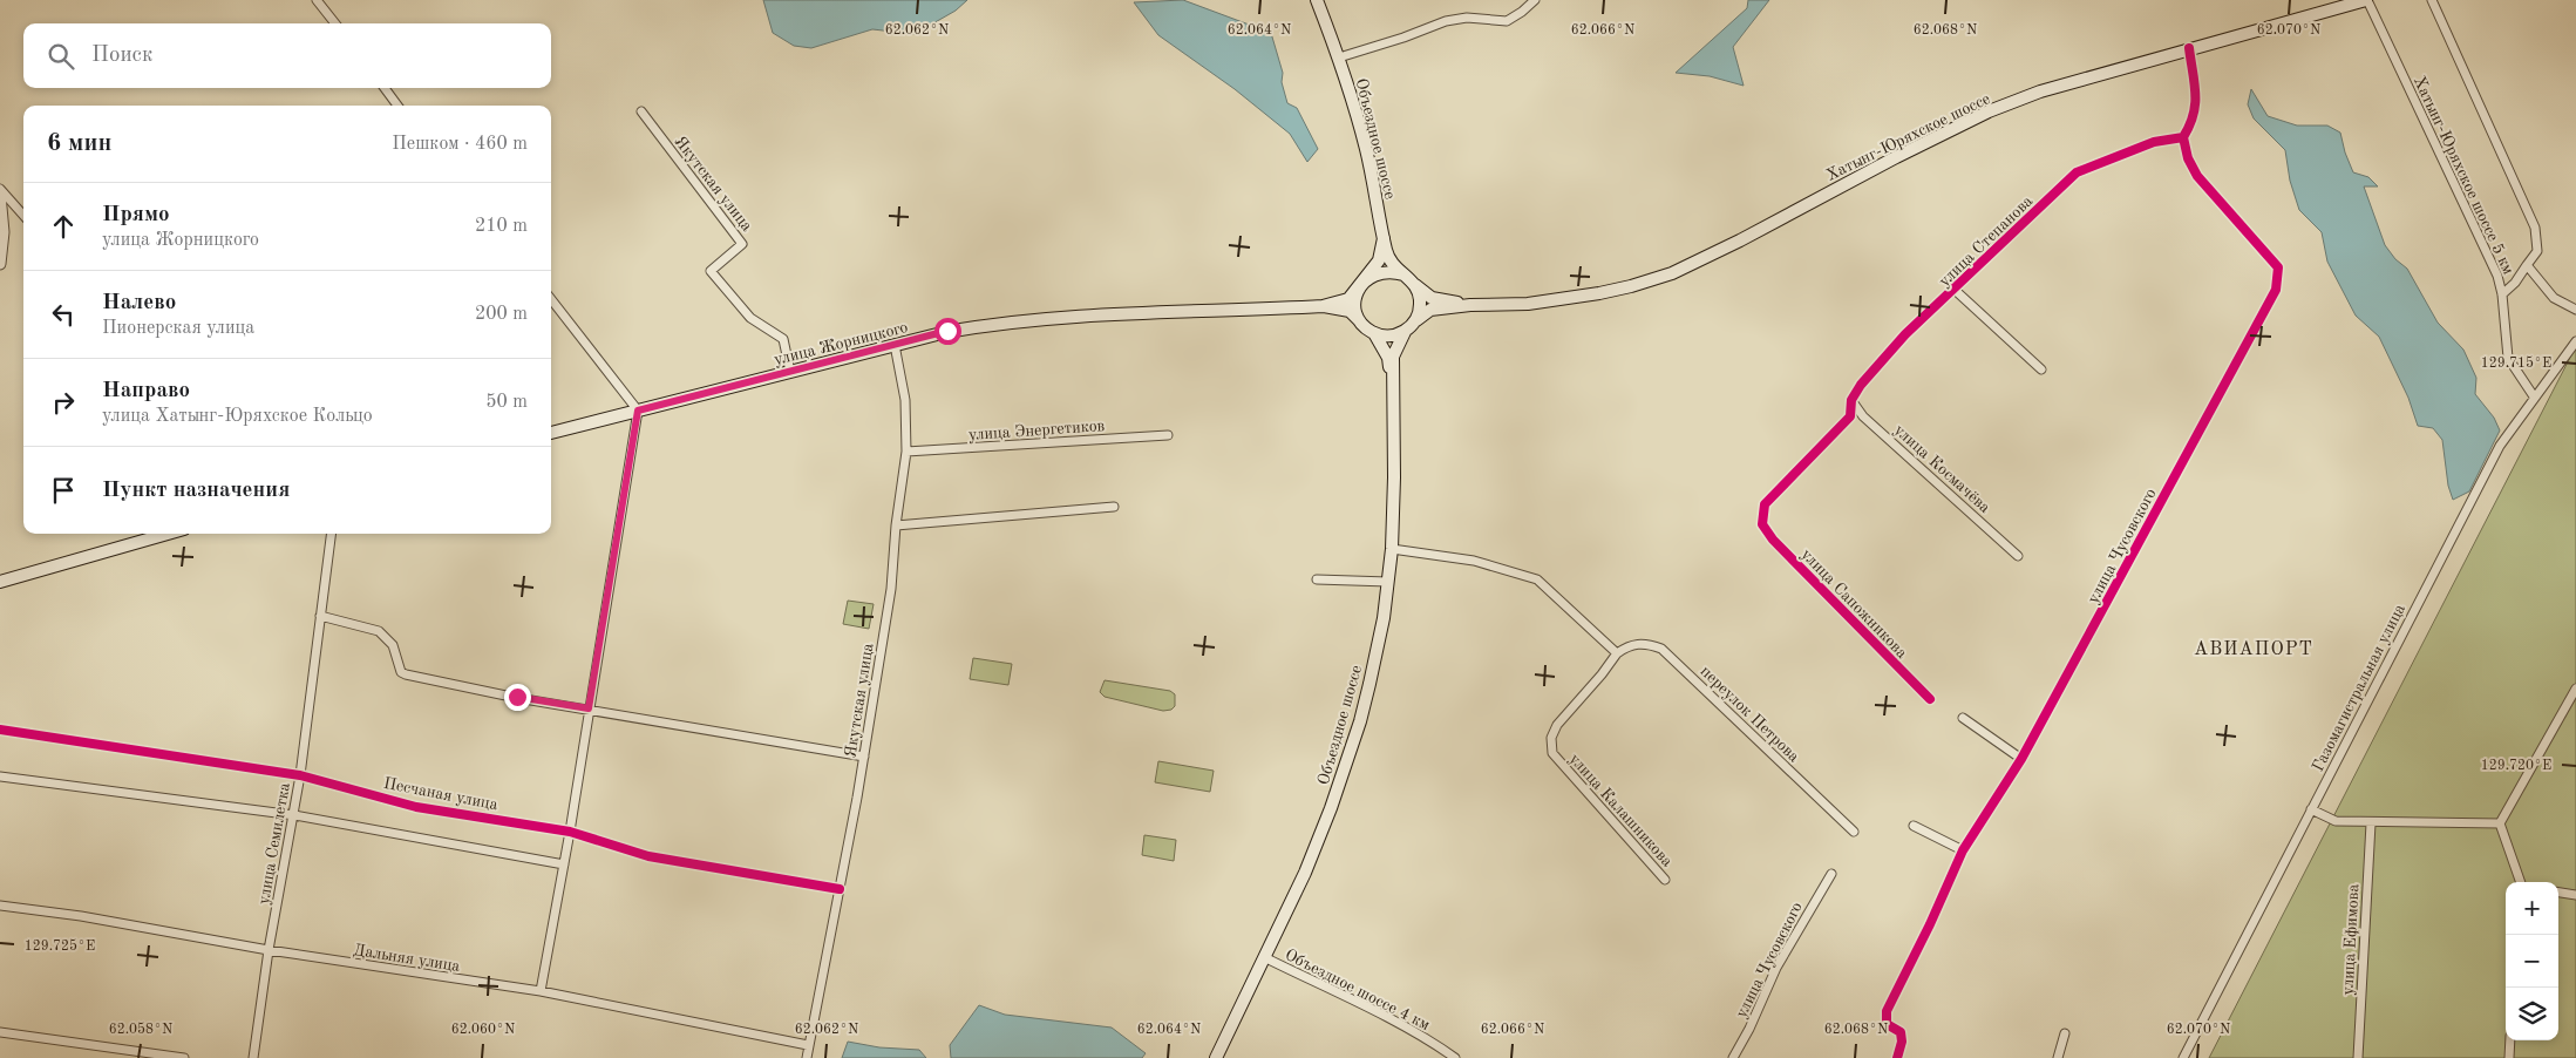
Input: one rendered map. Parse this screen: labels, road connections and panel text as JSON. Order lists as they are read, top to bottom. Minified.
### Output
{"streets":{"main road":["Хатынг-Юряхское шоссе","Объездное шоссе","улица Жорницкого"],"street":["Хатынг-Юряхское шоссе 5 км","Якутская улица","улица Степанова","улица Энергетиков","улица Космачёва","улица Чусовского","улица Сапожникова","Газомагистральная улица","переулок Петрова","Песчаная улица","улица Калашникова","улица Семилетка","улица Ефимова","Дальняя улица","Объездное шоссе 4 км"]},"crossings":[["Хатынг-Юряхское шоссе","Объездное шоссе"],["Хатынг-Юряхское шоссе","Хатынг-Юряхское шоссе 5 км"],["Хатынг-Юряхское шоссе","улица Жорницкого"],["Объездное шоссе","улица Жорницкого"],["Объездное шоссе","Объездное шоссе 4 км"],["Хатынг-Юряхское шоссе 5 км","Газомагистральная улица"],["Якутская улица","улица Жорницкого"],["Якутская улица","улица Энергетиков"],["Якутская улица","Песчаная улица"],["Якутская улица","Дальняя улица"],["улица Степанова","улица Космачёва"],["улица Степанова","улица Чусовского"],["улица Степанова","улица Сапожникова"],["переулок Петрова","улица Калашникова"],["Песчаная улица","улица Семилетка"],["улица Семилетка","Дальняя улица"]],"districts":["АВИАПОРТ"],"page":{"search":"Поиск","heading":["6 мин","Пешком · 460 m"],"list":[["Прямо","улица Жорницкого","210 m"],["Налево","Пионерская улица","200 m"],["Направо","улица Хатынг-Юряхское Кольцо","50 m"],"Пункт назначения"],"map_buttons":["+","−"]},"coordinates":["62.062°N","62.064°N","62.066°N","62.068°N","62.070°N","129.715°E","129.720°E","129.725°E","62.058°N","62.060°N"]}
